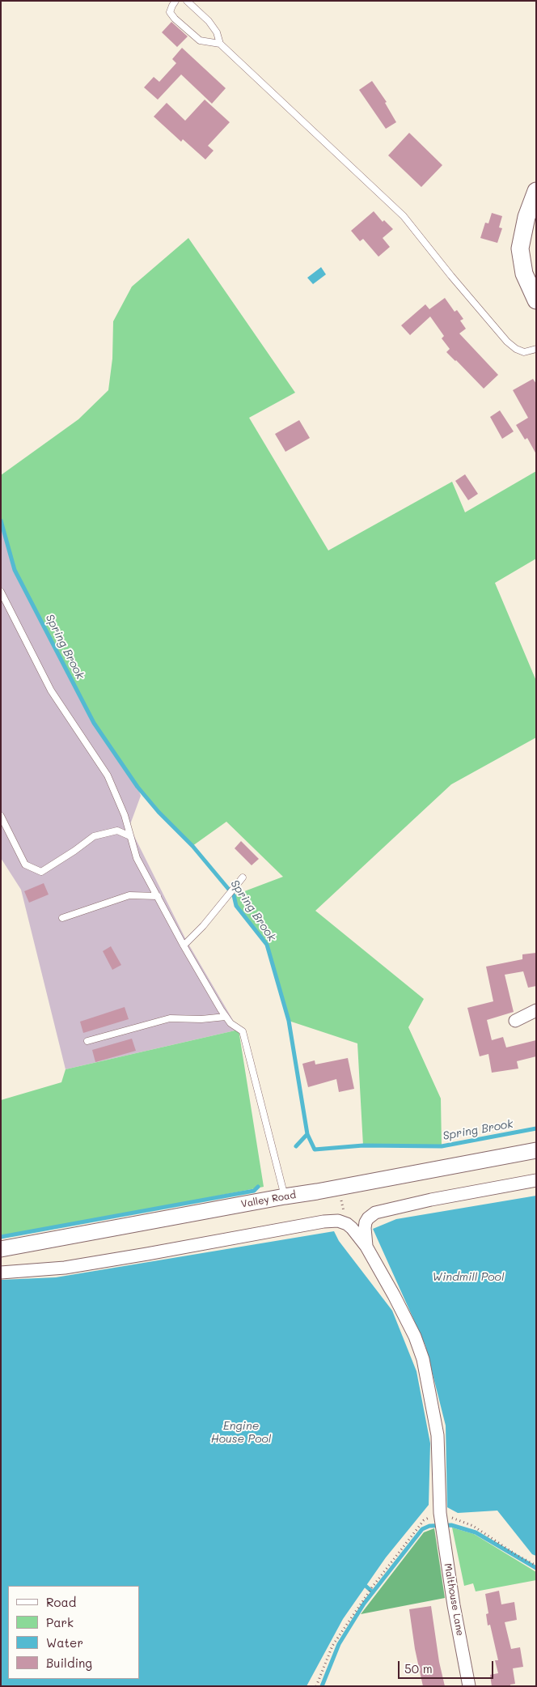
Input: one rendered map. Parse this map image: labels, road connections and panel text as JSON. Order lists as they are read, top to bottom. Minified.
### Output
{"streets":{"street":["Valley Road","Malthouse Lane"]},"water":["Spring Brook","Windmill Pool","Engine House Pool"],"legend":["Road","Park","Water","Building"],"scale_bar":"50 m"}
